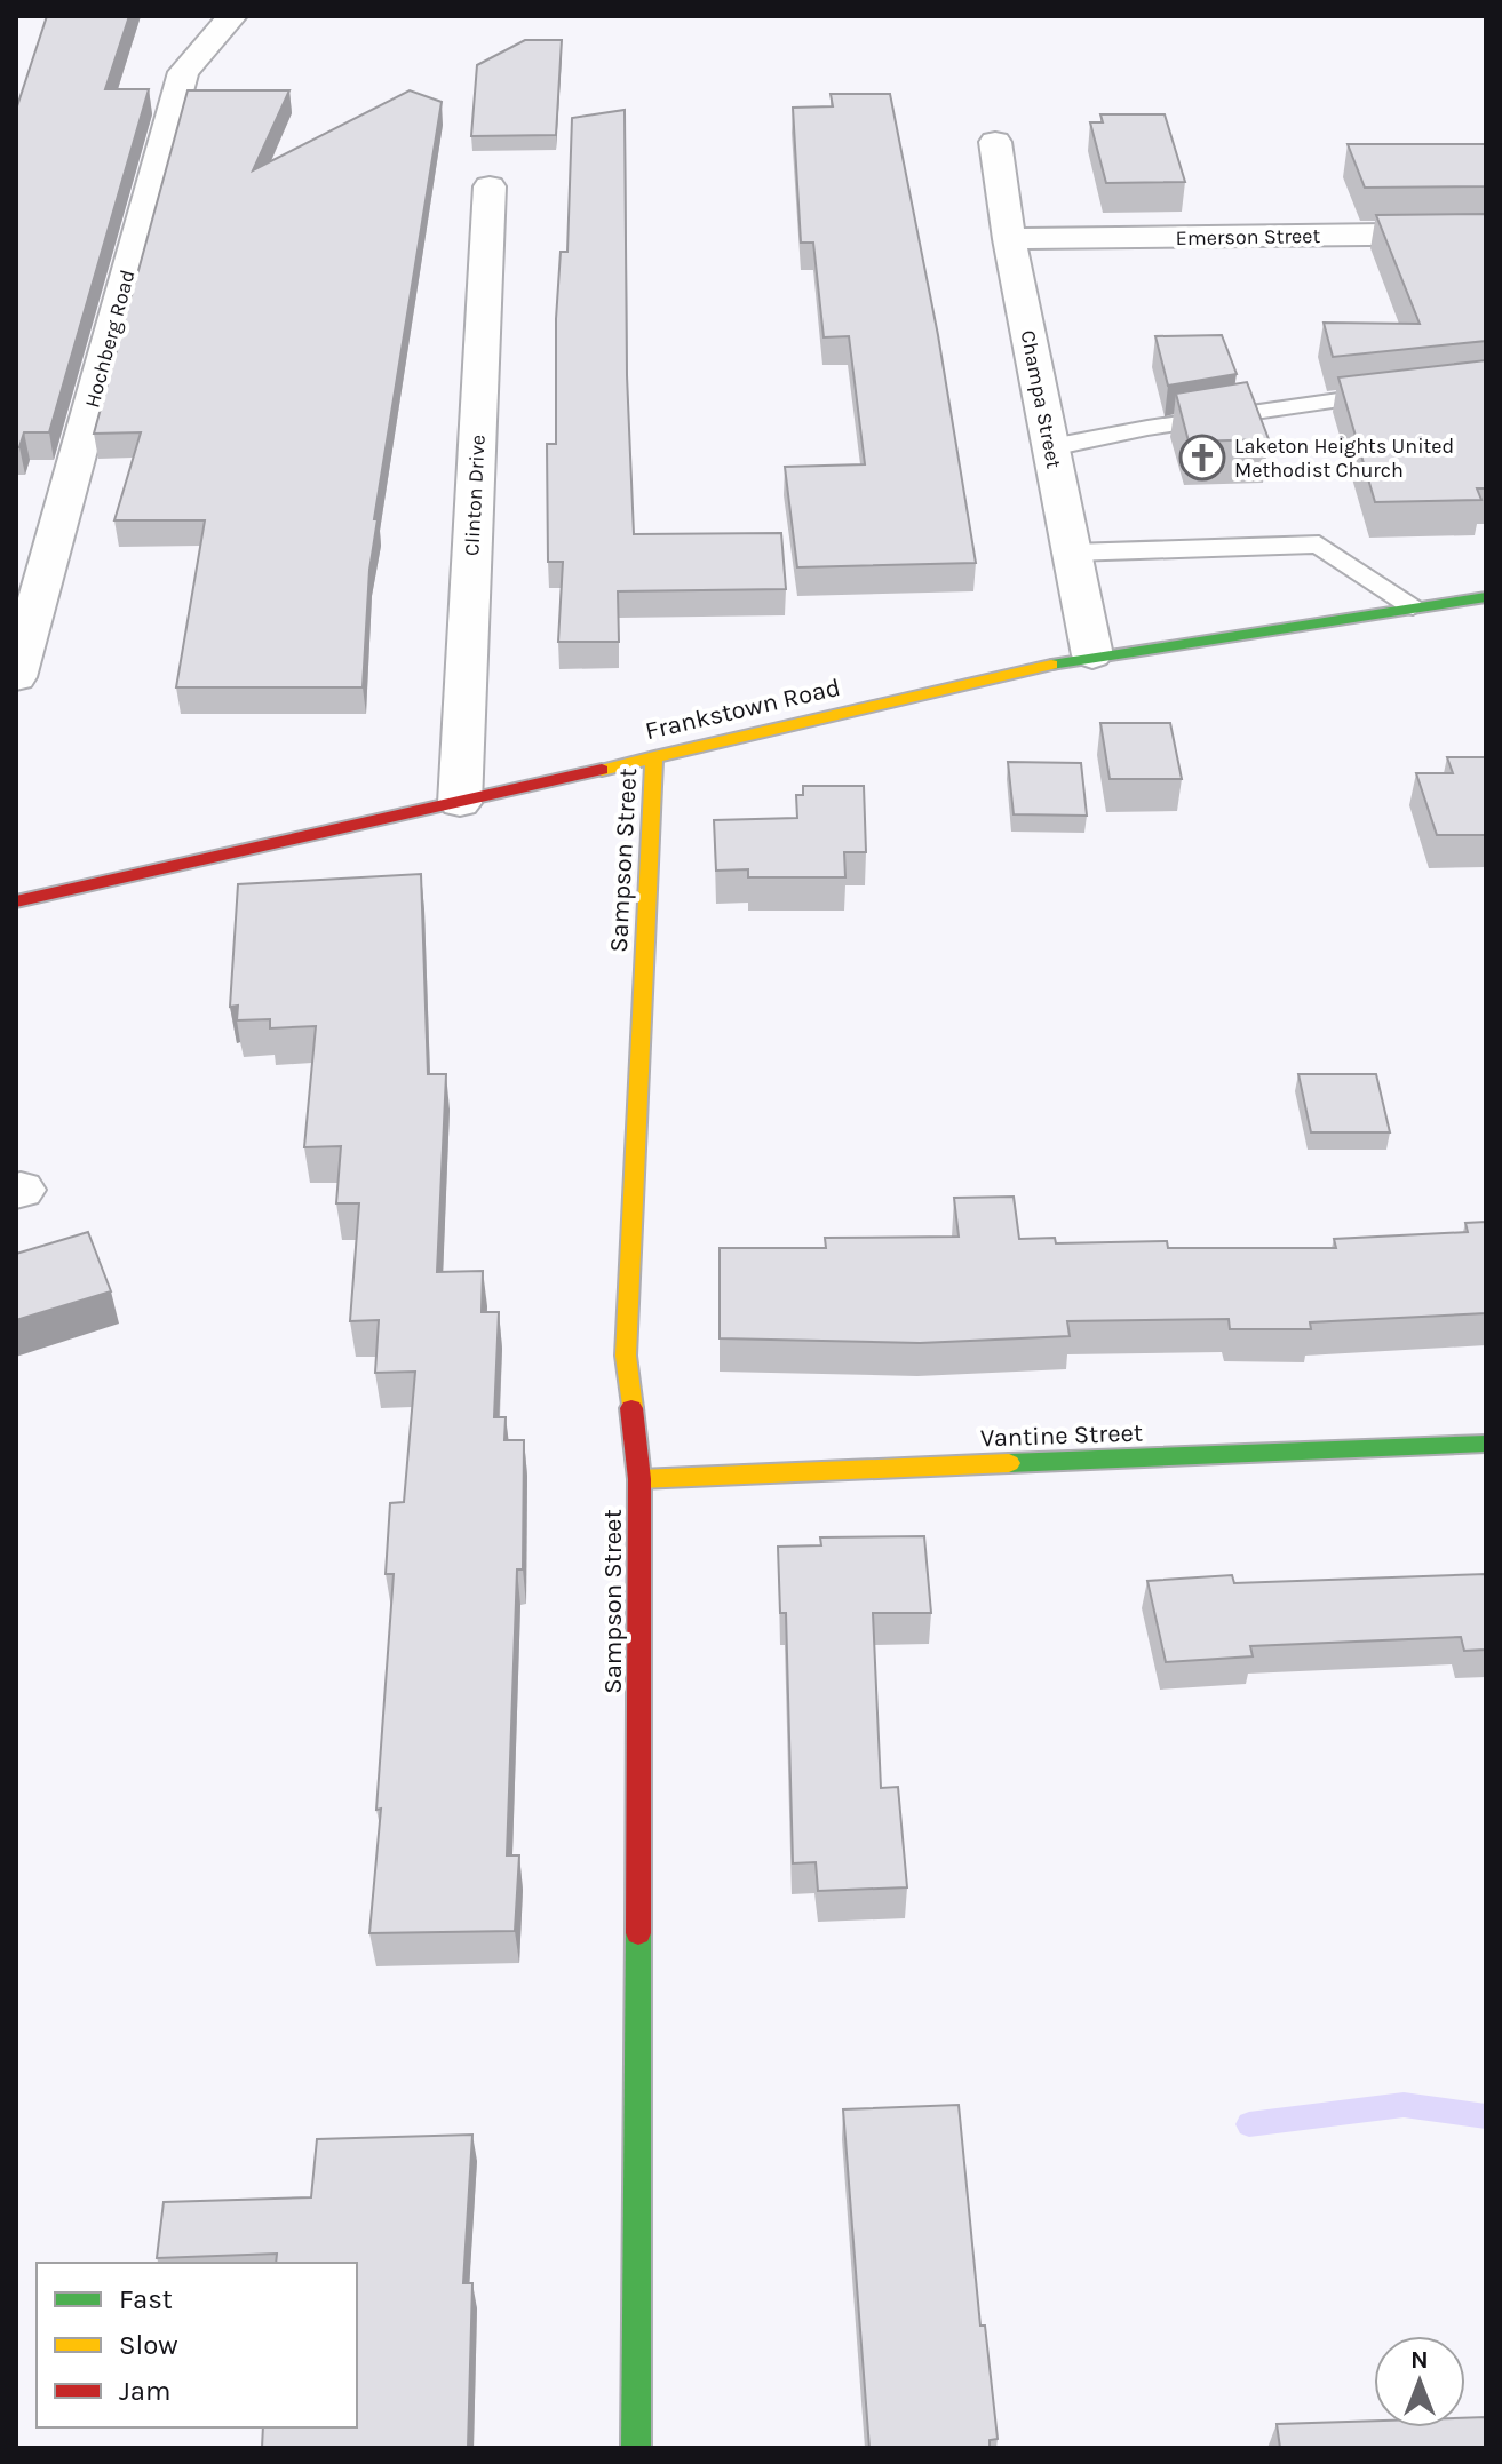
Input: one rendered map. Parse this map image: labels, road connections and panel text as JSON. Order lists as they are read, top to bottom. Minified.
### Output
{"streets":{"street":["Emerson Street","Hochberg Road","Champa Street","Clinton Drive","Frankstown Road","Sampson Street","Vantine Street"]},"crossings":[["Emerson Street","Champa Street"],["Champa Street","Frankstown Road"],["Clinton Drive","Frankstown Road"],["Frankstown Road","Sampson Street"],["Sampson Street","Vantine Street"]],"places":{"church":["Laketon Heights United Methodist Church"]},"legend":["Fast","Slow","Jam"],"north":"top"}
